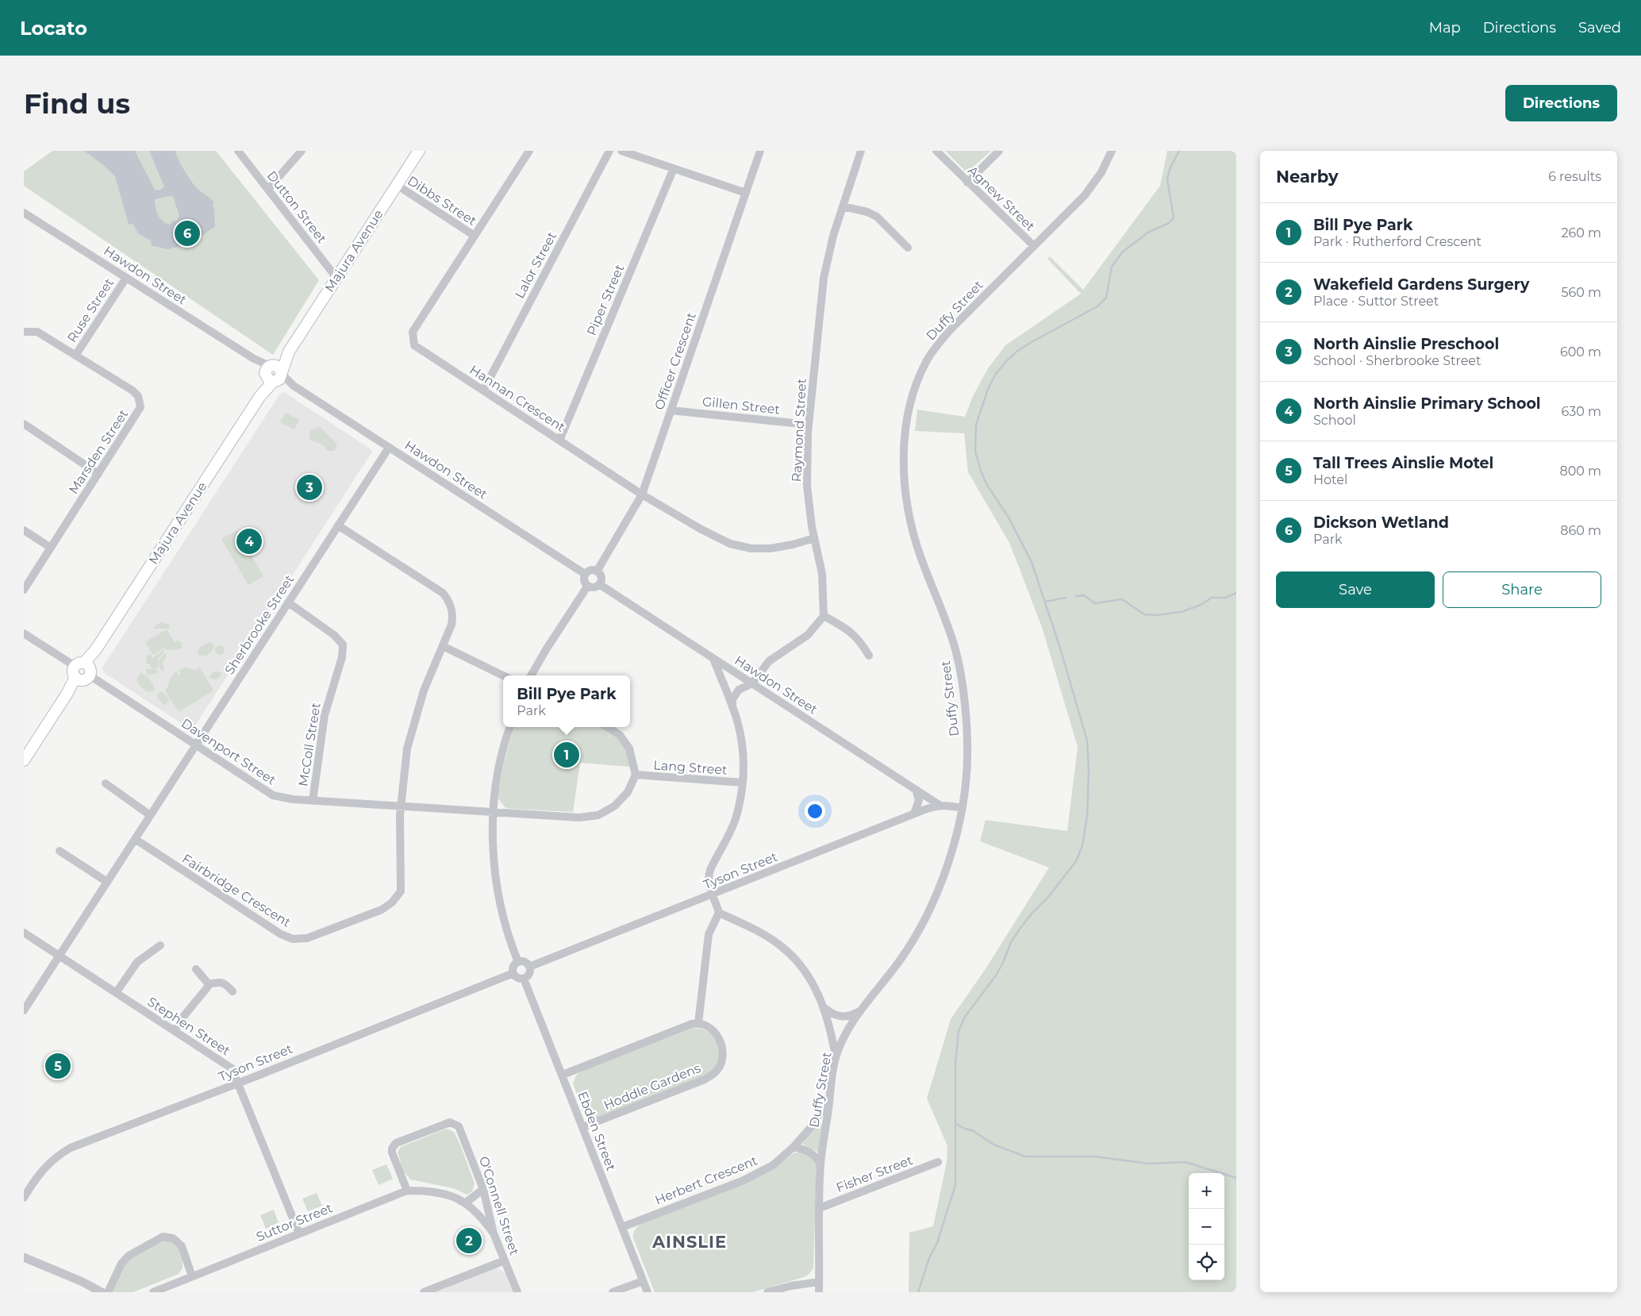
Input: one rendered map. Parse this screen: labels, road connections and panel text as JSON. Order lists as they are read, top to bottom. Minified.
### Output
{"streets":{"main road":["Majura Avenue"],"street":["Agnew Street","Dibbs Street","Dutton Street","Lalor Street","Hawdon Street","Piper Street","Ruse Street","Duffy Street","Officer Crescent","Hannan Crescent","Gillen Street","Raymond Street","Marsden Street","Sherbrooke Street","McColl Street","Davenport Street","Lang Street","Tyson Street","Fairbridge Crescent","Stephen Street","Hoddle Gardens","Ebden Street","Fisher Street","Herbert Crescent","O'Connell Street","Suttor Street"]},"crossings":[["Agnew Street","Duffy Street"],["Dibbs Street","Majura Avenue"],["Dibbs Street","Hannan Crescent"],["Dutton Street","Majura Avenue"],["Majura Avenue","Hawdon Street"],["Majura Avenue","Davenport Street"],["Lalor Street","Hannan Crescent"],["Hawdon Street","Ruse Street"],["Hawdon Street","Officer Crescent"],["Hawdon Street","Sherbrooke Street"],["Hawdon Street","Tyson Street"],["Piper Street","Hannan Crescent"],["Ruse Street","Marsden Street"],["Duffy Street","Tyson Street"],["Duffy Street","Fisher Street"],["Duffy Street","Herbert Crescent"],["Officer Crescent","Hannan Crescent"],["Officer Crescent","Gillen Street"],["Hannan Crescent","Raymond Street"],["Gillen Street","Raymond Street"],["Sherbrooke Street","McColl Street"],["Sherbrooke Street","Davenport Street"],["Sherbrooke Street","Fairbridge Crescent"],["Sherbrooke Street","Stephen Street"],["McColl Street","Davenport Street"],["Davenport Street","Lang Street"],["Davenport Street","Fairbridge Crescent"],["Tyson Street","Stephen Street"],["Tyson Street","Ebden Street"],["Stephen Street","Suttor Street"],["Hoddle Gardens","Ebden Street"],["Ebden Street","Herbert Crescent"],["O'Connell Street","Suttor Street"]],"districts":["AINSLIE"],"page":{"header":"Locato","nav":["Map","Directions","Saved"],"buttons":["Directions",["Save","Share"]],"title":"Find us","heading":["Nearby","6 results"],"list":[{"mark":"1","name":"Bill Pye Park","note":"Park · Rutherford Crescent","value":"260 m"},{"mark":"2","name":"Wakefield Gardens Surgery","note":"Place · Suttor Street","value":"560 m"},{"mark":"3","name":"North Ainslie Preschool","note":"School · Sherbrooke Street","value":"600 m"},{"mark":"4","name":"North Ainslie Primary School","note":"School","value":"630 m"},{"mark":"5","name":"Tall Trees Ainslie Motel","note":"Hotel","value":"800 m"},{"mark":"6","name":"Dickson Wetland","note":"Park","value":"860 m"}],"pins":["6","3","4","1","5","2"],"popup":["Bill Pye Park","Park"],"map_buttons":["+","−"]}}
